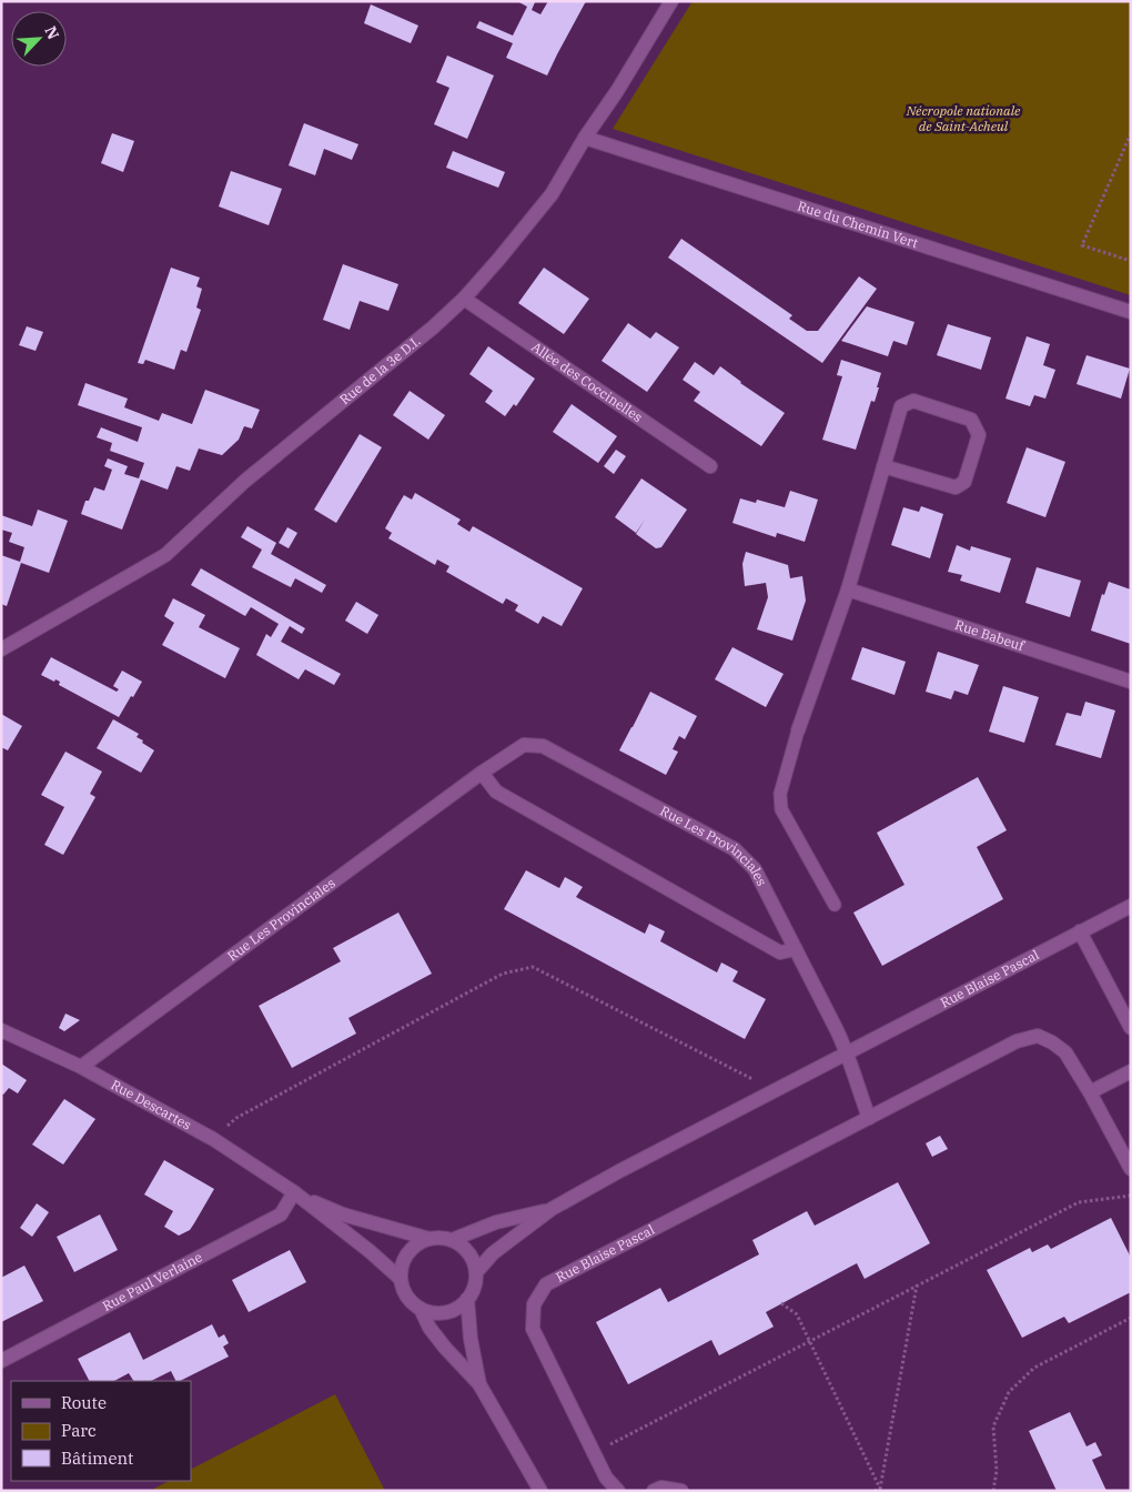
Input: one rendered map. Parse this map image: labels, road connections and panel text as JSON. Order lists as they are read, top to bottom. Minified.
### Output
{"streets":{"street":["Rue du Chemin Vert","Rue de la 3e D.I.","Allée des Coccinelles","Rue Babeuf","Rue Les Provinciales","Rue Blaise Pascal","Rue Descartes","Rue Paul Verlaine"]},"crossings":[["Rue du Chemin Vert","Rue de la 3e D.I."],["Rue de la 3e D.I.","Allée des Coccinelles"],["Rue Les Provinciales","Rue Blaise Pascal"],["Rue Les Provinciales","Rue Descartes"],["Rue Blaise Pascal","Rue Descartes"],["Rue Descartes","Rue Paul Verlaine"]],"parks":["Nécropole nationale de Saint-Acheul"],"legend":["Route","Parc","Bâtiment"],"north":"top right"}
